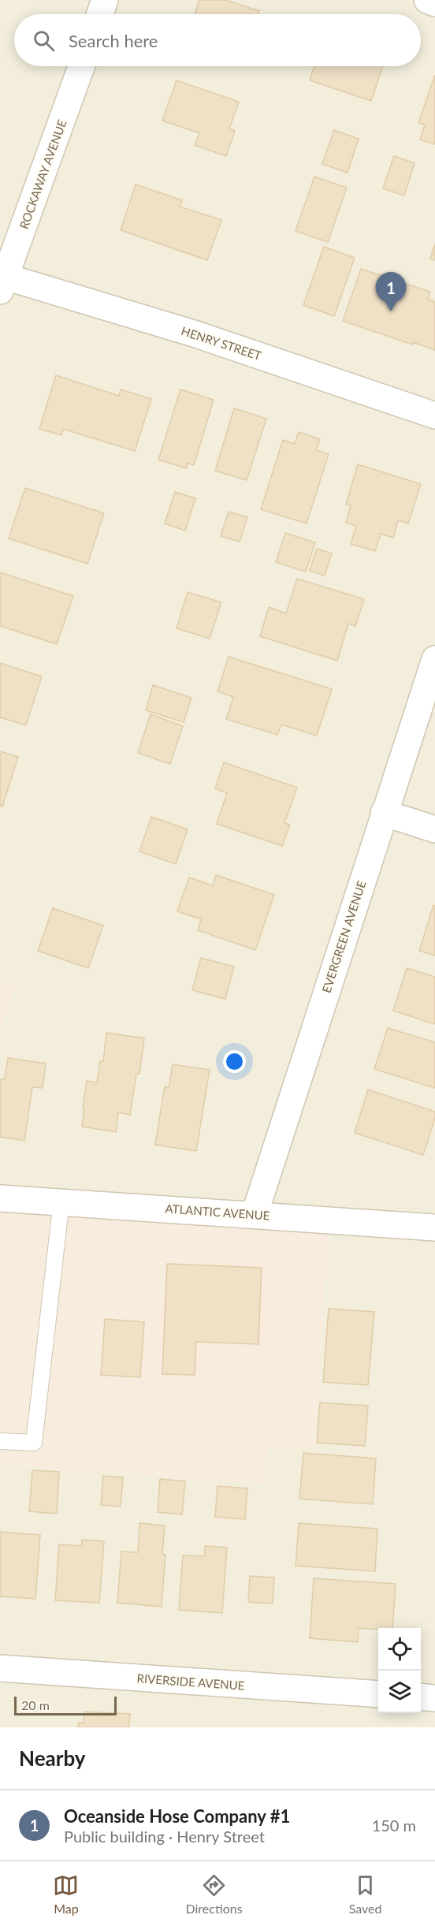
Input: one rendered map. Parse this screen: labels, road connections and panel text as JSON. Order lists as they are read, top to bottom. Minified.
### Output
{"streets":{"street":["ROCKAWAY AVENUE","HENRY STREET","EVERGREEN AVENUE","ATLANTIC AVENUE","RIVERSIDE AVENUE"]},"crossings":[["ROCKAWAY AVENUE","HENRY STREET"],["EVERGREEN AVENUE","ATLANTIC AVENUE"]],"scale_bar":"20 m","page":{"search":"Search here","pins":"1","scale":"20 m","heading":"Nearby","list":[{"mark":"1","name":"Oceanside Hose Company #1","note":"Public building · Henry Street","value":"150 m"}],"nav":["Map","Directions","Saved"]}}
